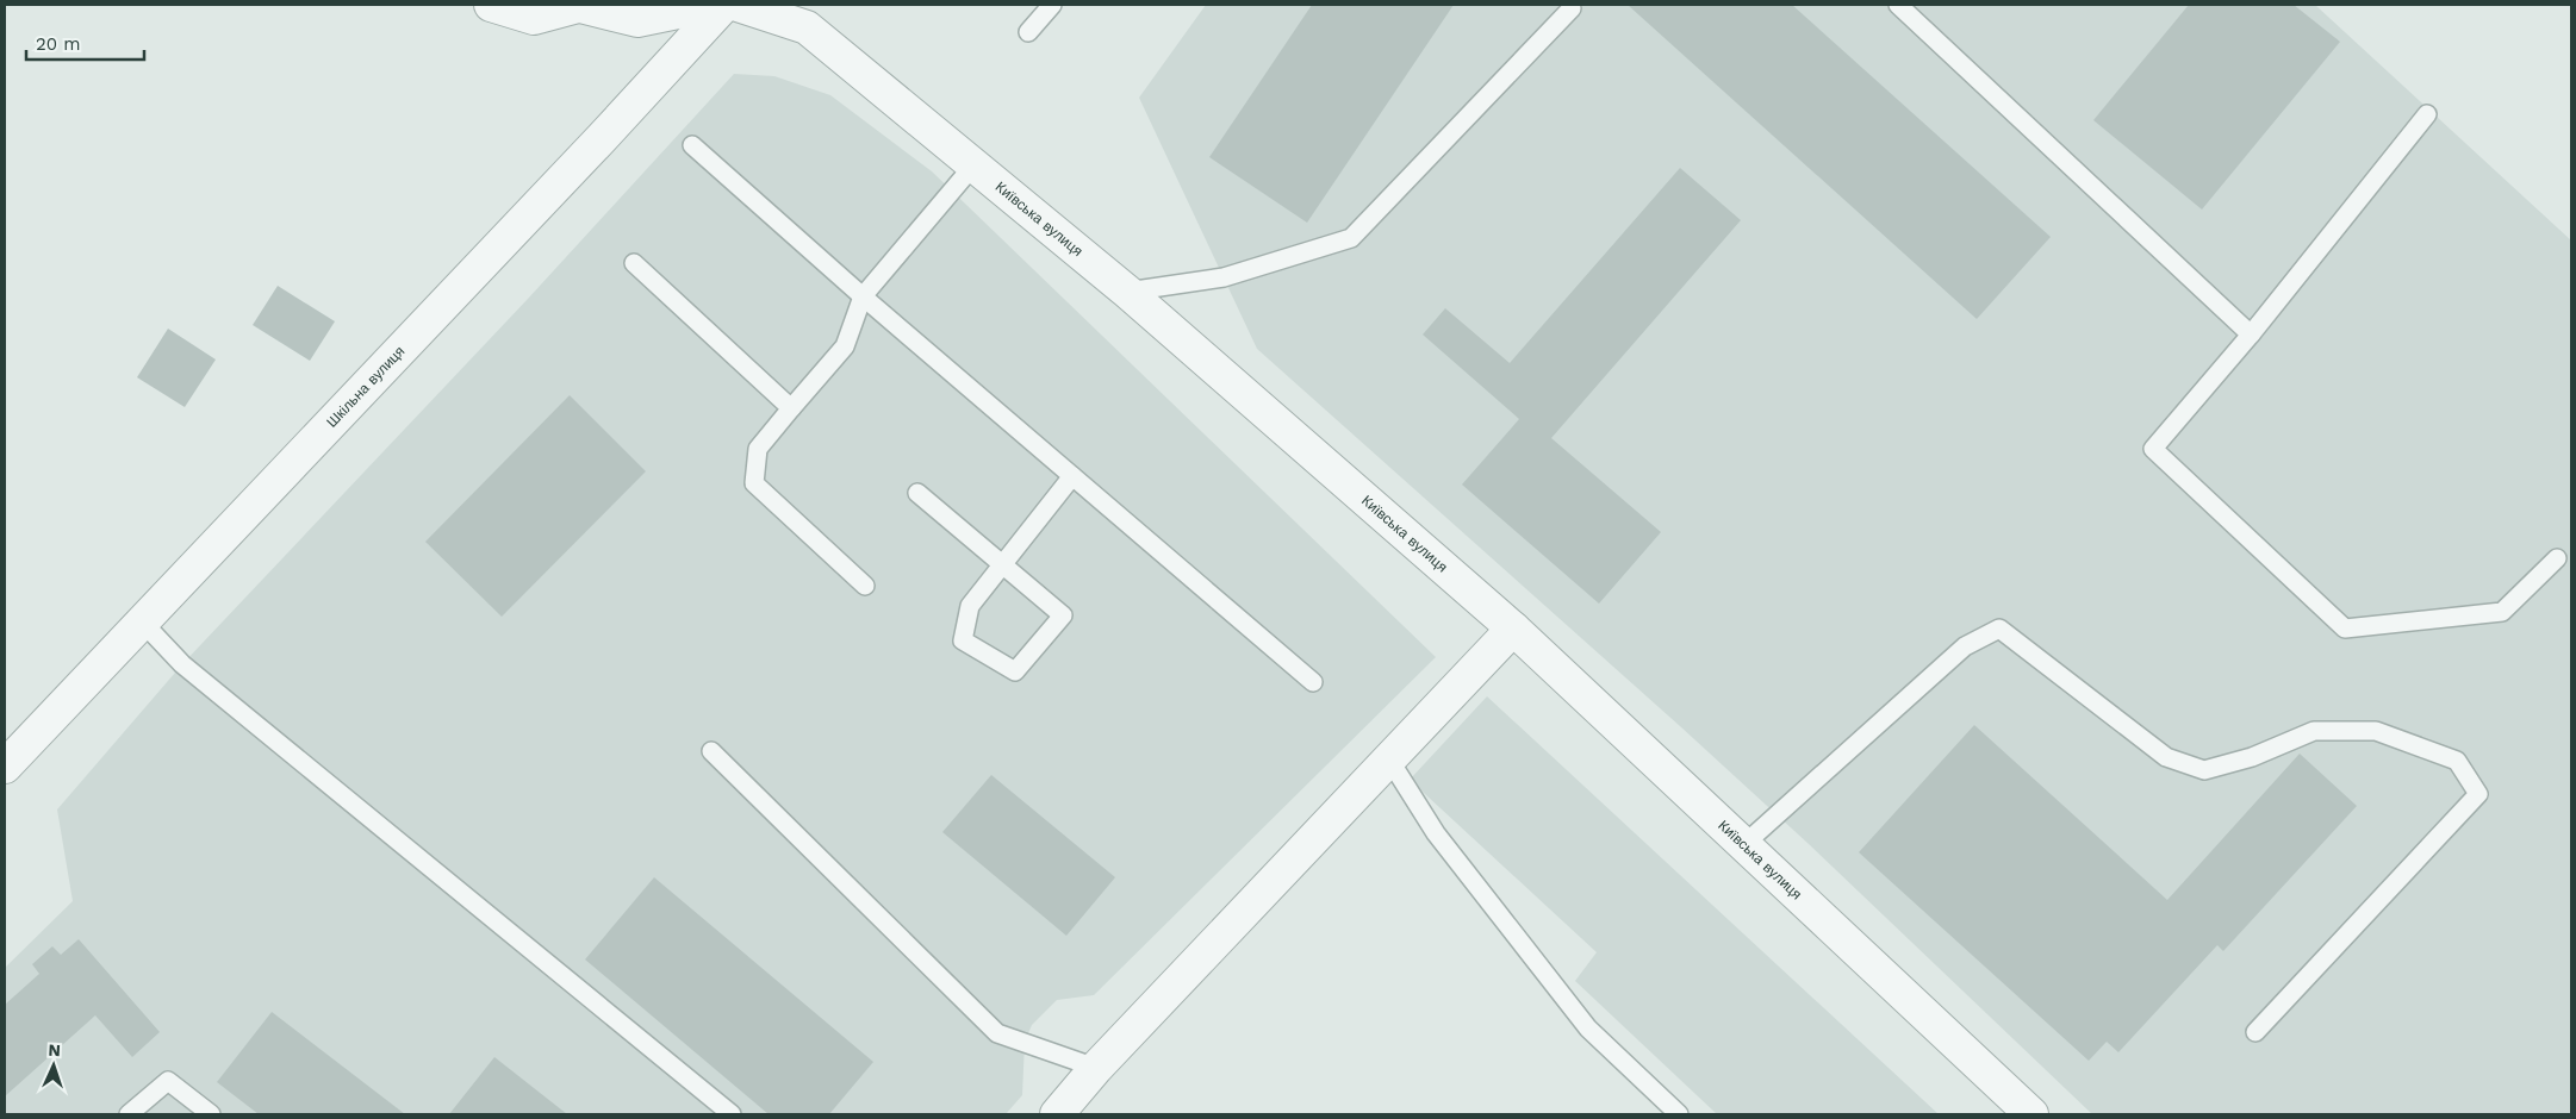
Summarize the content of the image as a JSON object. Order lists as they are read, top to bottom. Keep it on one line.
{"streets":{"street":["Київська вулиця","Шкільна вулиця"]},"scale_bar":"20 m","north":"top"}
